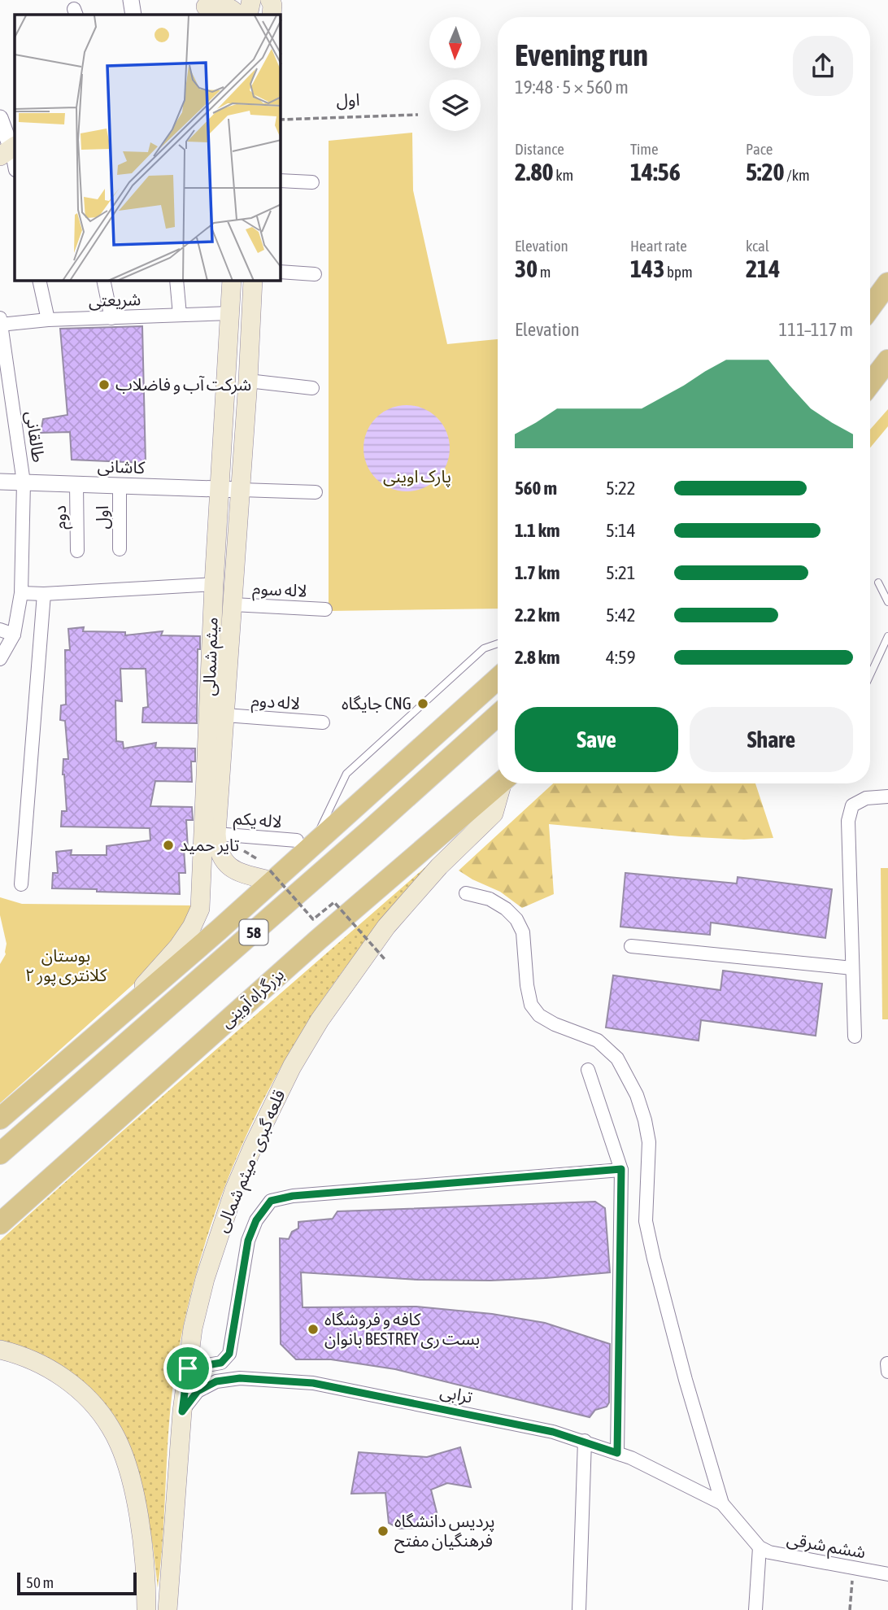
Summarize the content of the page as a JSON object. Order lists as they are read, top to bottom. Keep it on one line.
{"streets":{"highway":["58","بزرگراه آوینی"],"main road":["میثم شمالی","قلعه گبری - میثم شمالی"],"street":["اول","شریعتی","طالقانی","کاشانی","دوم","لاله سوم","لاله دوم","لاله یکم","ترابی","ششم شرقی"]},"crossings":[["اول","کاشانی"],["شریعتی","طالقانی"],["شریعتی","میثم شمالی"],["طالقانی","کاشانی"],["کاشانی","دوم"],["کاشانی","میثم شمالی"],["لاله سوم","میثم شمالی"],["میثم شمالی","لاله دوم"],["میثم شمالی","لاله یکم"],["قلعه گبری - میثم شمالی","ترابی"]],"parks":["پارک اوینی","بوستان کلانتری پور ۲"],"places":["شرکت آب و فاضلاب","جایگاه CNG","تایر حمید","کافه و فروشگاه بانوان BESTREY بست ری","پردیس دانشگاه فرهنگیان مفتح"],"scale_bar":"50 m","north":"bottom","page":{"heading":["Evening run","19:48 · 5 × 560 m"],"stats":[["Distance","2.80 km"],["Time","14:56"],["Pace","5:20 /km"],["Elevation","30 m"],["Heart rate","143 bpm"],["kcal","214"]],"chart":["Elevation","111–117 m"],"list":[{"name":"560 m","note":"5:22"},{"name":"1.1 km","note":"5:14"},{"name":"1.7 km","note":"5:21"},{"name":"2.2 km","note":"5:42"},{"name":"2.8 km","note":"4:59"}],"buttons":["Save","Share"],"scale":"50 m"}}
